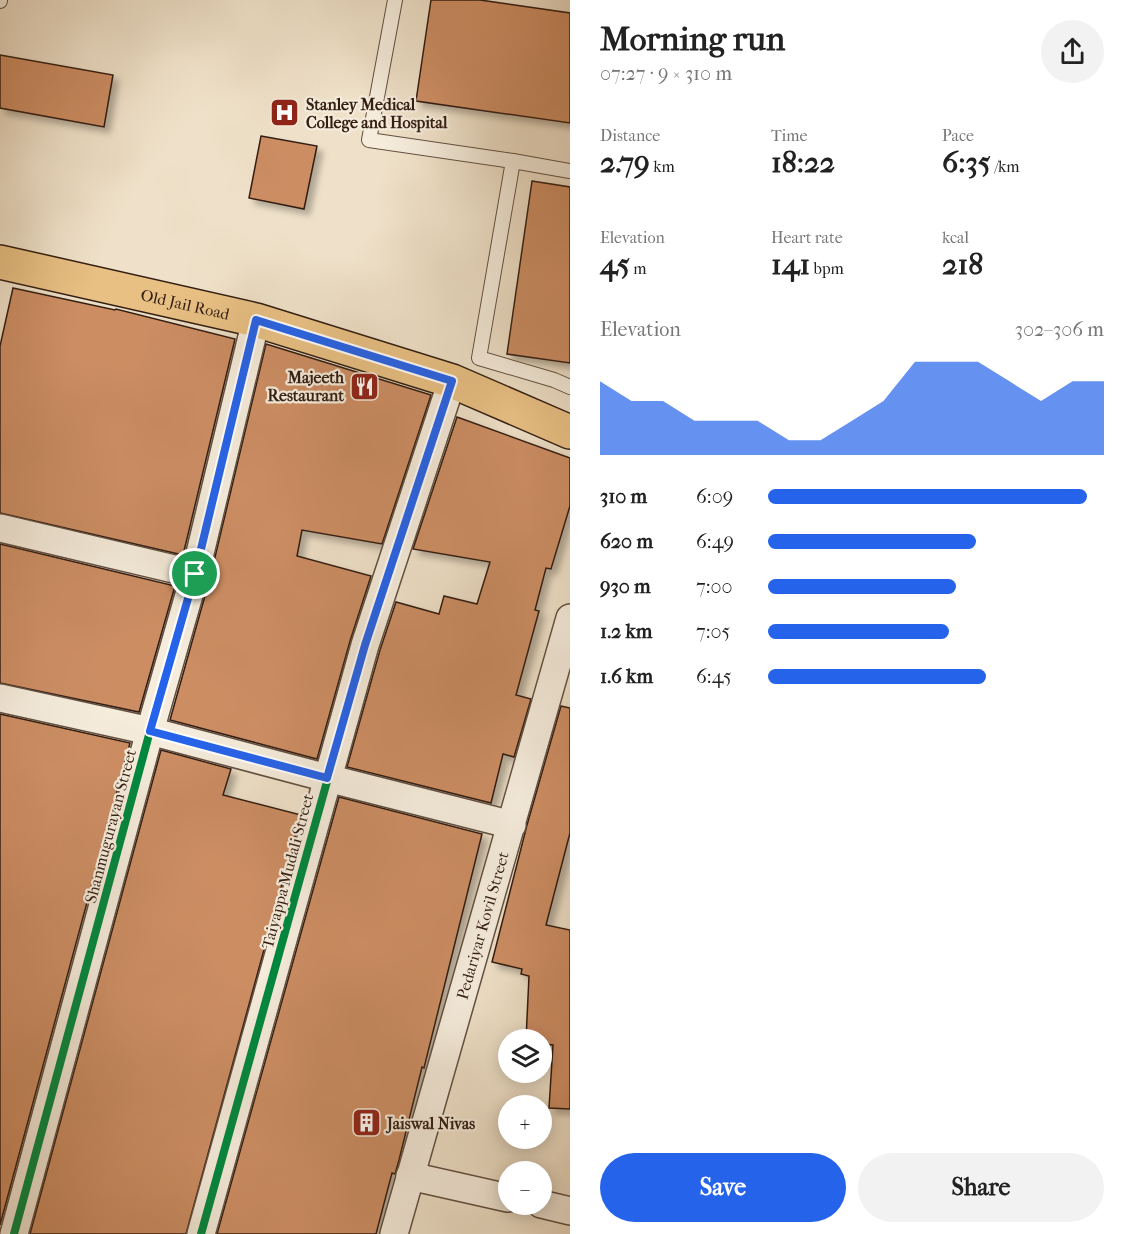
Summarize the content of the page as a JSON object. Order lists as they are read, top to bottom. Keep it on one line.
{"streets":{"main road":["Old Jail Road"],"street":["Shanmugurayan Street","Taiyappa Mudali Street","Pedariyar Kovil Street"]},"crossings":[["Old Jail Road","Shanmugurayan Street"],["Old Jail Road","Taiyappa Mudali Street"]],"places":{"hospital":["Stanley Medical College and Hospital"],"restaurant":["Majeeth Restaurant"],"building":["Jaiswal Nivas"]},"page":{"heading":["Morning run","07:27 · 9 × 310 m"],"stats":[["Distance","2.79 km"],["Time","18:22"],["Pace","6:35 /km"],["Elevation","45 m"],["Heart rate","141 bpm"],["kcal","218"]],"chart":["Elevation","302–306 m"],"list":[{"name":"310 m","note":"6:09"},{"name":"620 m","note":"6:49"},{"name":"930 m","note":"7:00"},{"name":"1.2 km","note":"7:05"},{"name":"1.6 km","note":"6:45"}],"map_buttons":["+","−"],"buttons":["Save","Share"]}}
